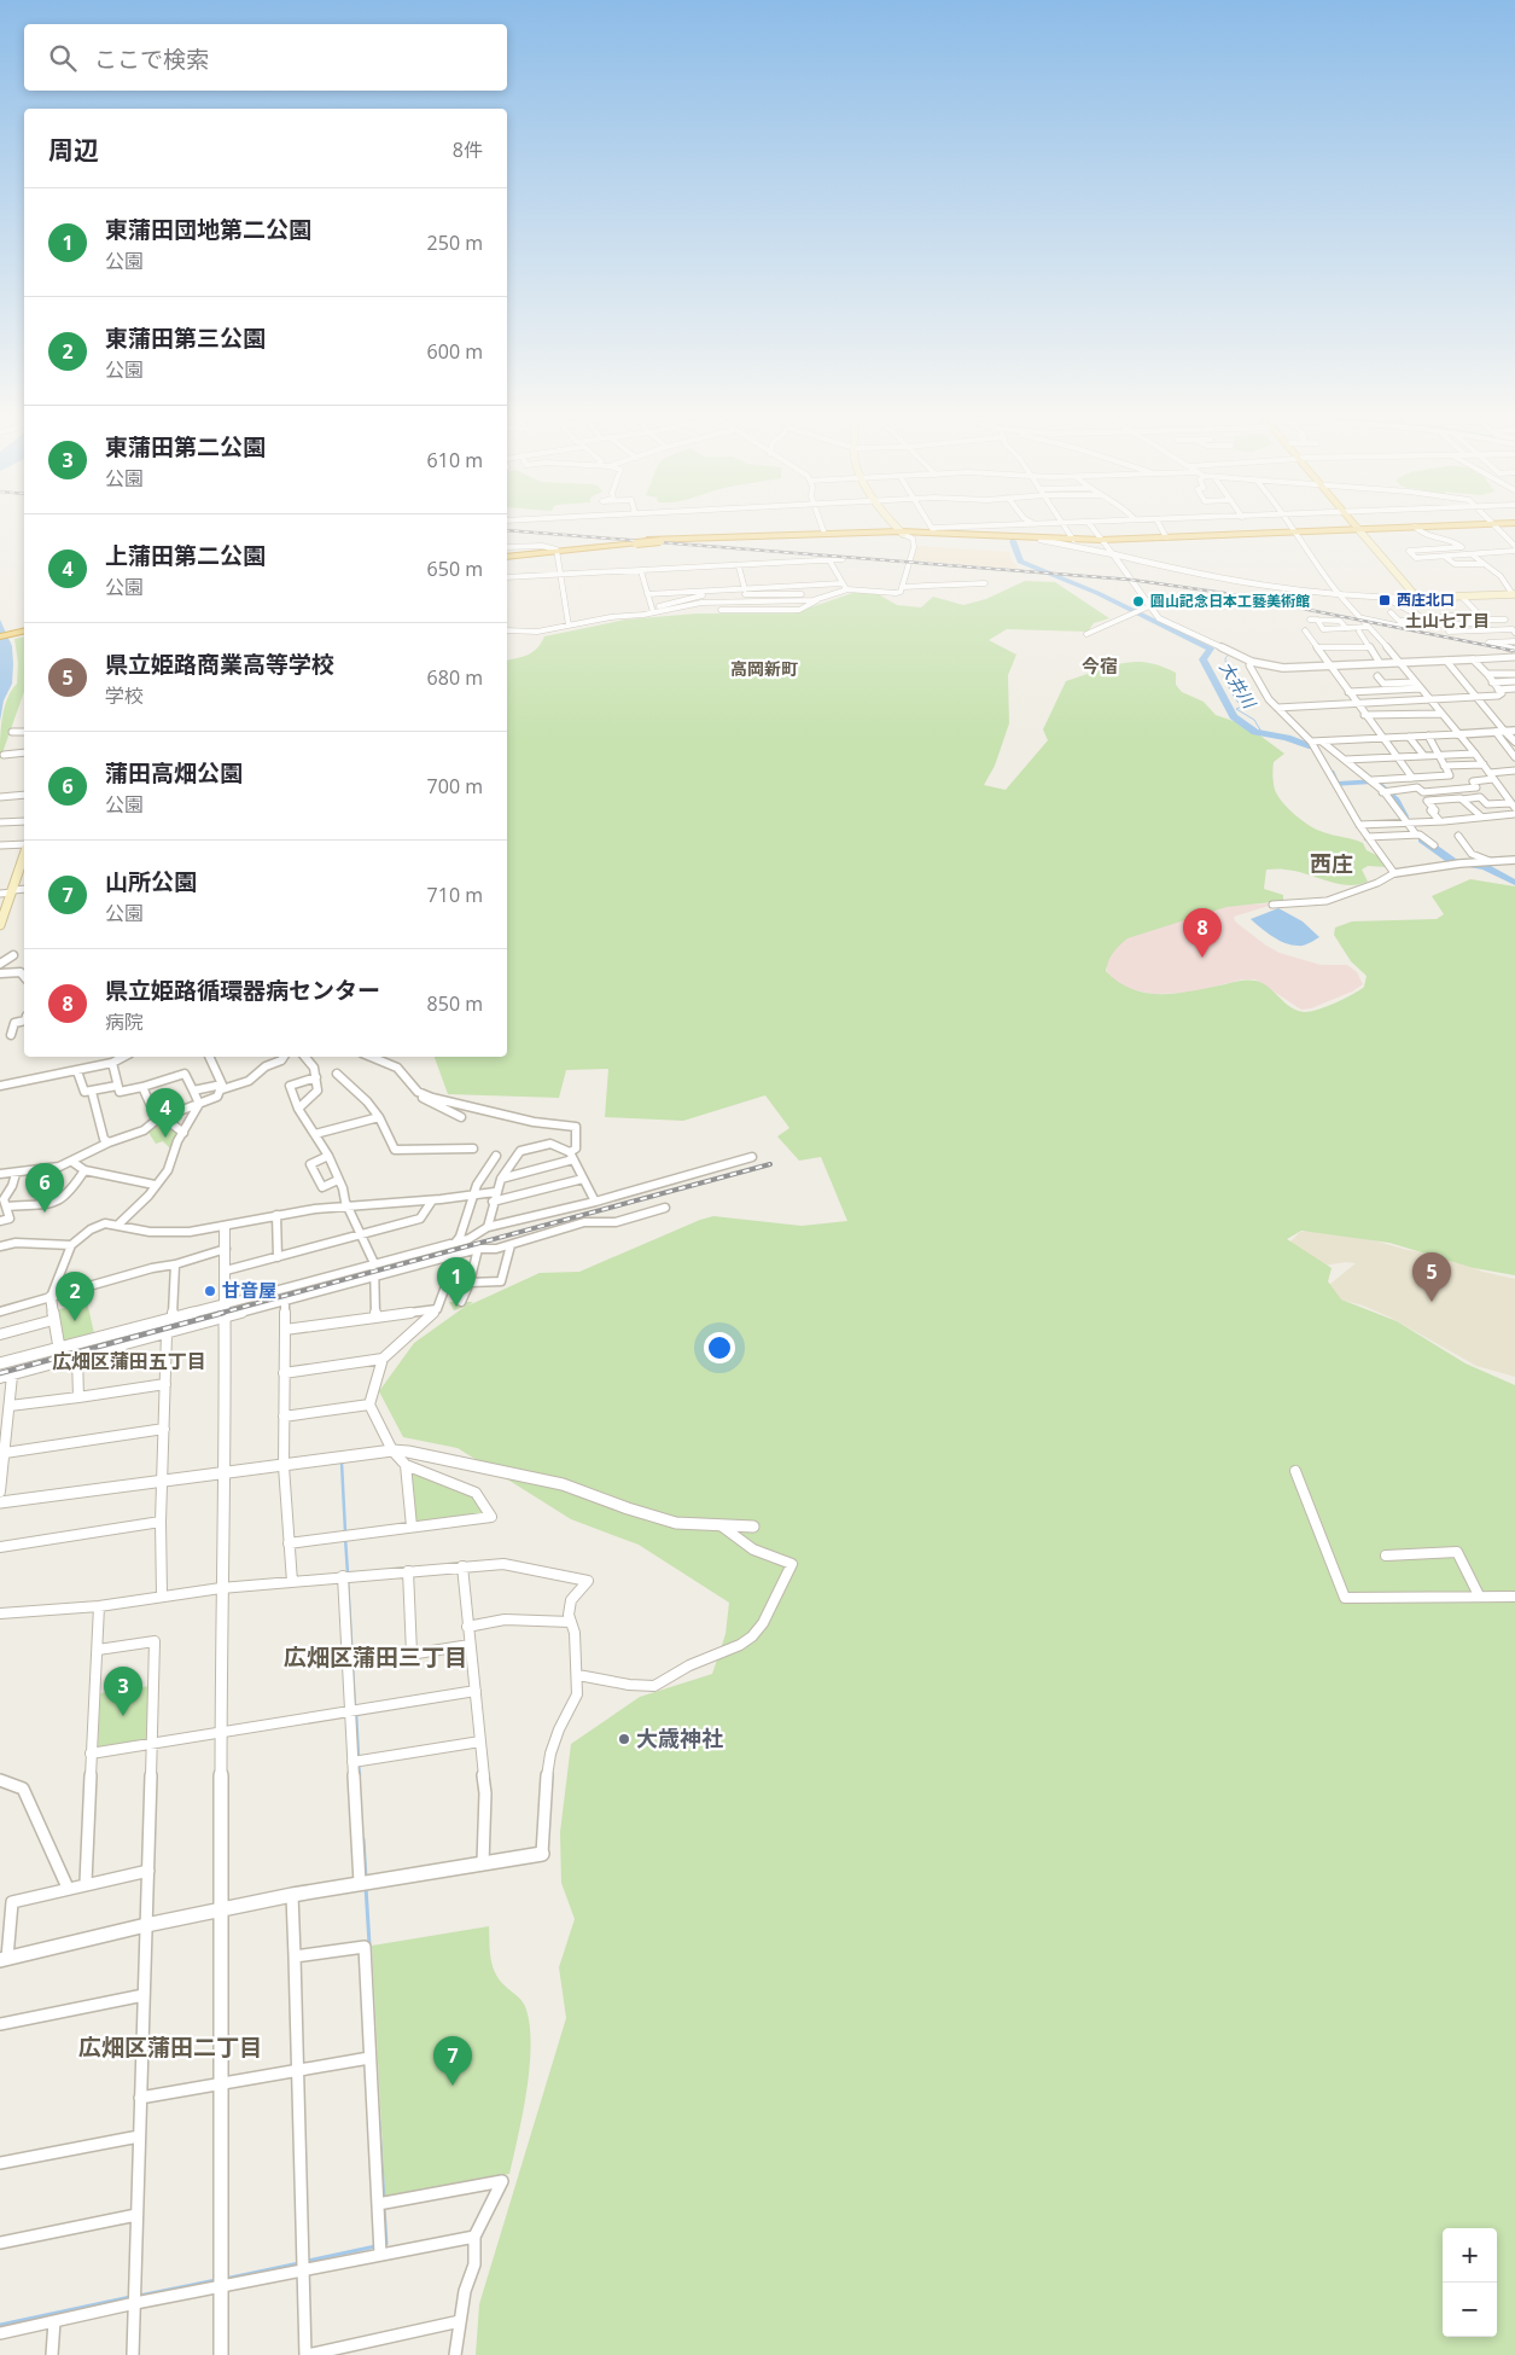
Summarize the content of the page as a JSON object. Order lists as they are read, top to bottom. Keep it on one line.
{"districts":["土山七丁目","今宿","高岡新町","西庄","広畑区蒲田五丁目","広畑区蒲田三丁目","広畑区蒲田二丁目"],"water":["大井川"],"places":{"transit":["西庄北口"],"other":["圓山記念日本工藝美術館","甘音屋","大歳神社"]},"page":{"search":"ここで検索","heading":["周辺","8件"],"list":[{"mark":"1","name":"東蒲田団地第二公園","note":"公園","value":"250 m"},{"mark":"2","name":"東蒲田第三公園","note":"公園","value":"600 m"},{"mark":"3","name":"東蒲田第二公園","note":"公園","value":"610 m"},{"mark":"4","name":"上蒲田第二公園","note":"公園","value":"650 m"},{"mark":"5","name":"県立姫路商業高等学校","note":"学校","value":"680 m"},{"mark":"6","name":"蒲田高畑公園","note":"公園","value":"700 m"},{"mark":"7","name":"山所公園","note":"公園","value":"710 m"},{"mark":"8","name":"県立姫路循環器病センター","note":"病院","value":"850 m"}],"pins":["8","4","6","5","1","2","3","7"],"map_buttons":["+","−"]}}
